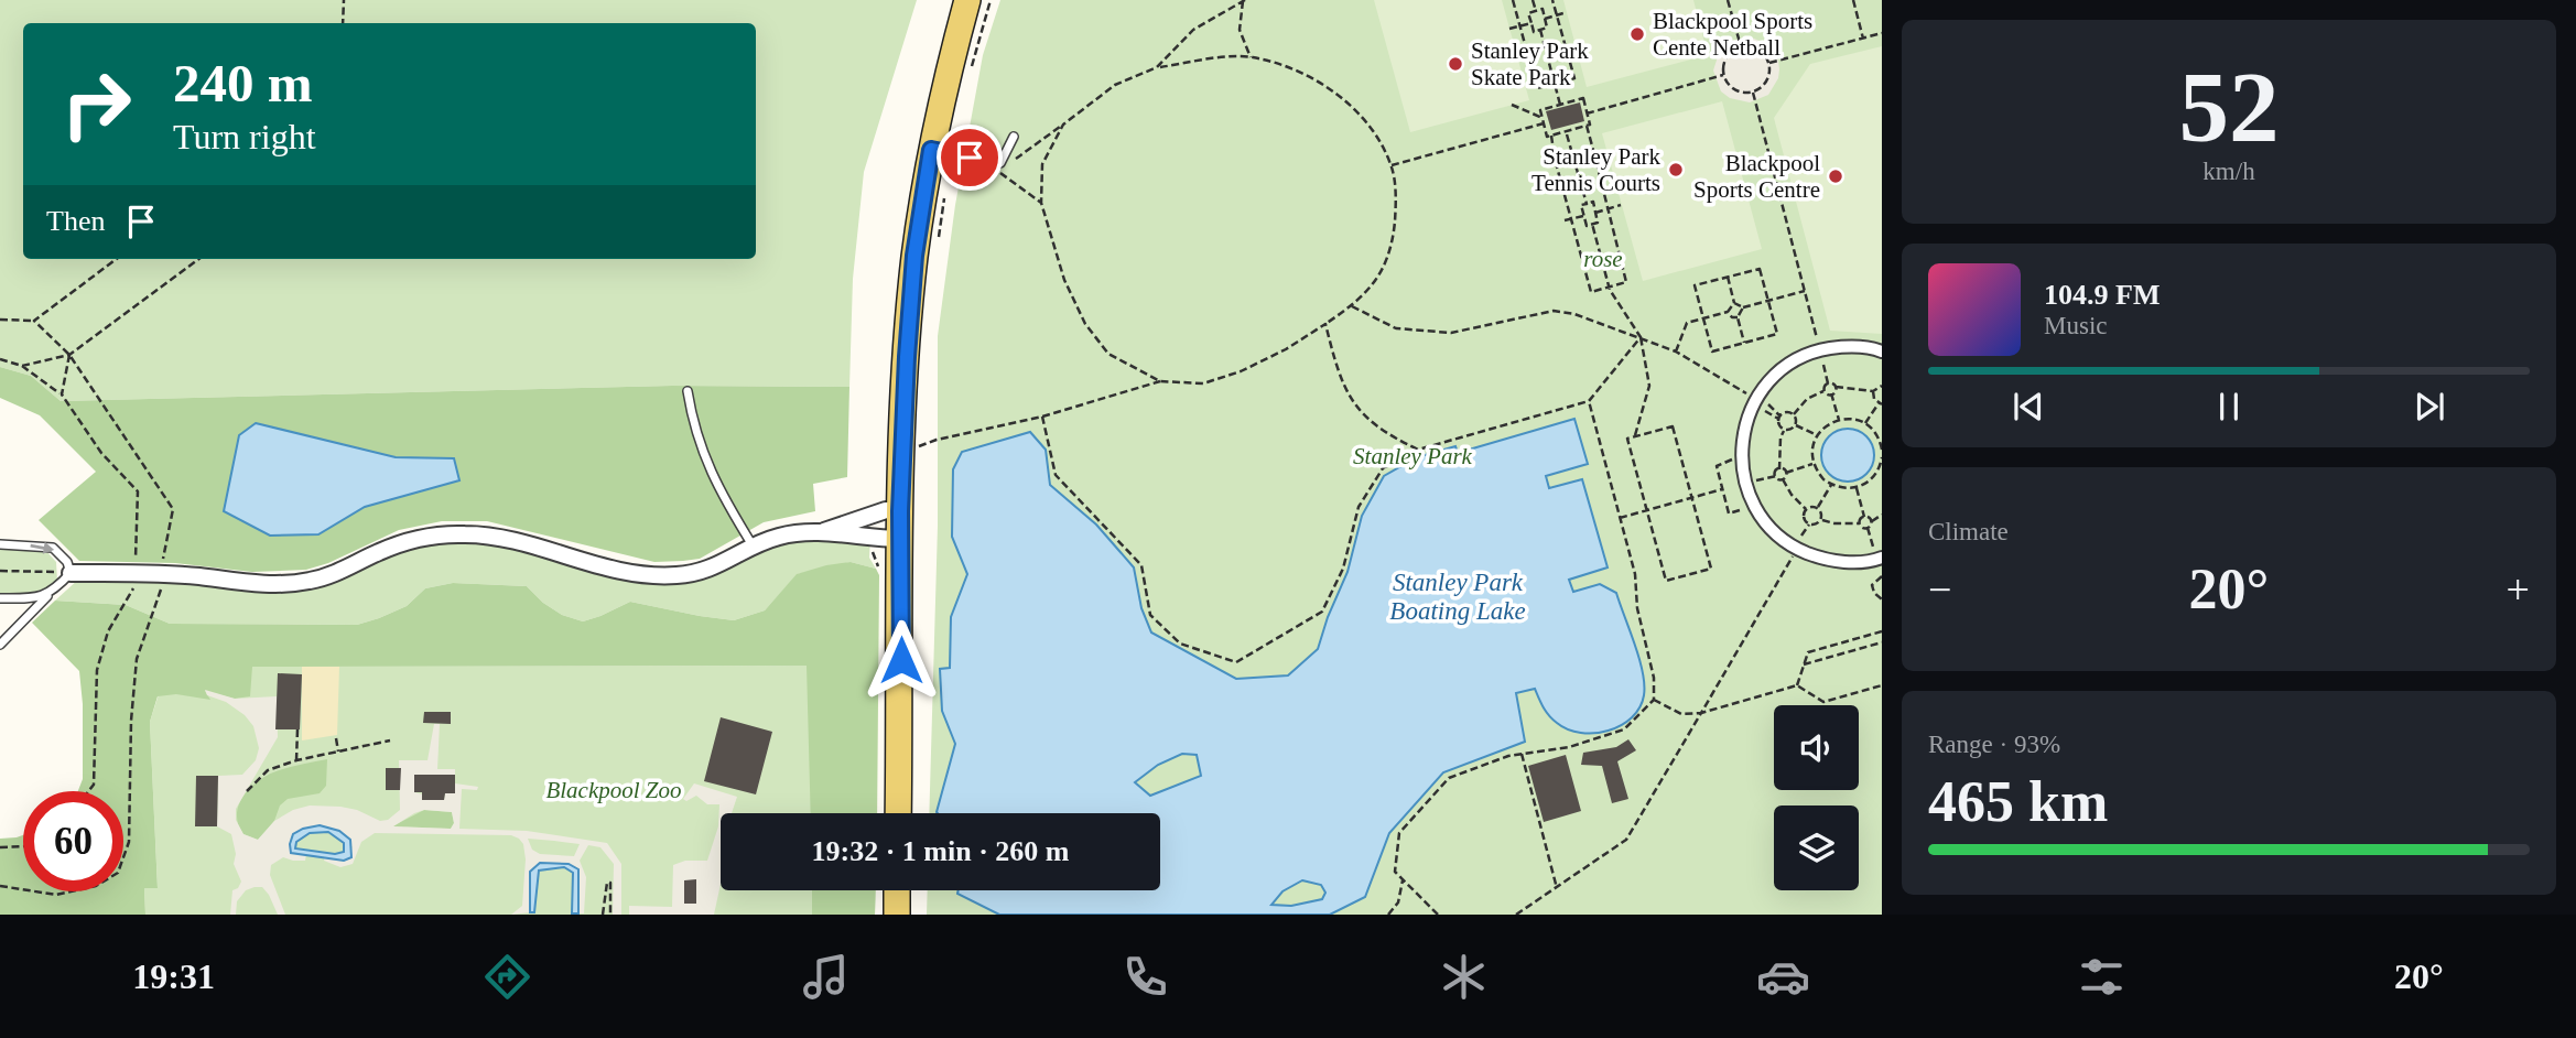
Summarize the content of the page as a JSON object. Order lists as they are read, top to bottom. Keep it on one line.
{"water":["Stanley Park Boating Lake"],"parks":["rose","Stanley Park","Blackpool Zoo"],"places":["Blackpool Sports Cente Netball","Stanley Park Skate Park","Stanley Park Tennis Courts","Blackpool Sports Centre"],"page":{"tile":[["52","km/h"],"Climate",["Range · 93%","465 km"]],"turn":["240 m","Turn right"],"then":"Then","song":["104.9 FM","Music"],"heat":["−","20°","+"],"limit":"60","trip":"19:32 · 1 min · 260 m","tabs":["19:31","20°"]}}
